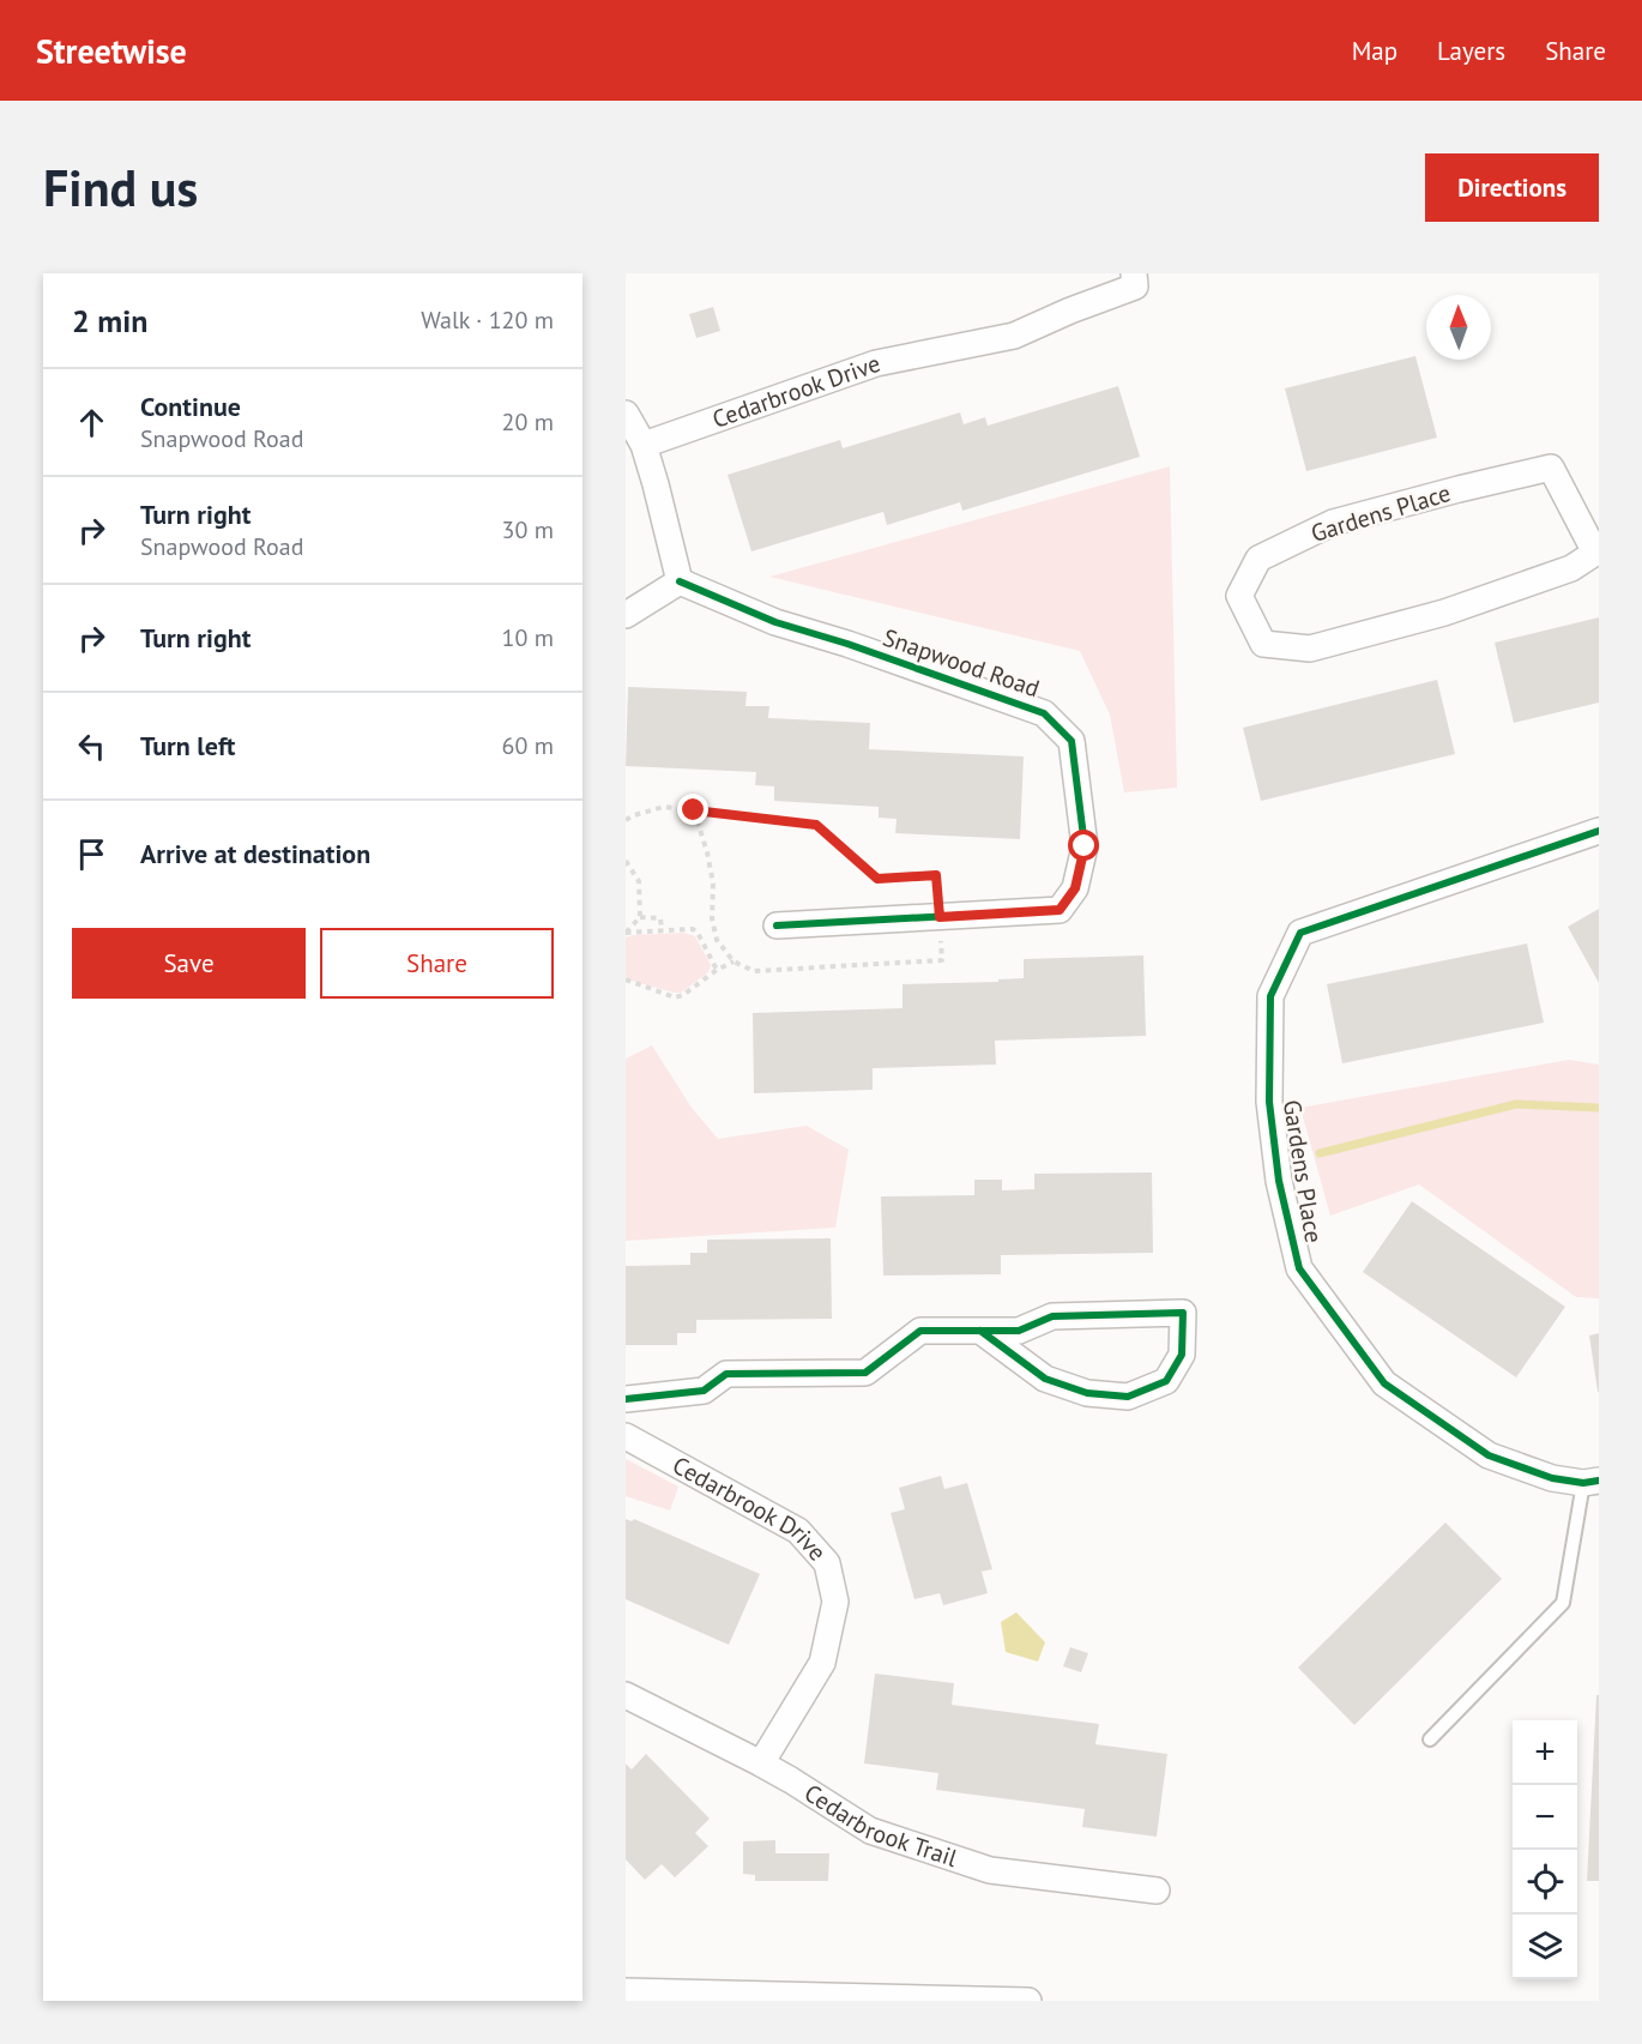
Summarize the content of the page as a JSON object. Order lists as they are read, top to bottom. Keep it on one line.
{"streets":{"street":["Cedarbrook Drive","Gardens Place","Snapwood Road","Cedarbrook Trail"]},"crossings":[["Cedarbrook Drive","Cedarbrook Trail"]],"north":"top","page":{"header":"Streetwise","nav":["Map","Layers","Share"],"buttons":["Directions",["Save","Share"]],"title":"Find us","heading":["2 min","Walk · 120 m"],"list":[["Continue","Snapwood Road","20 m"],["Turn right","Snapwood Road","30 m"],["Turn right","10 m"],["Turn left","60 m"],"Arrive at destination"],"map_buttons":["+","−"]}}
